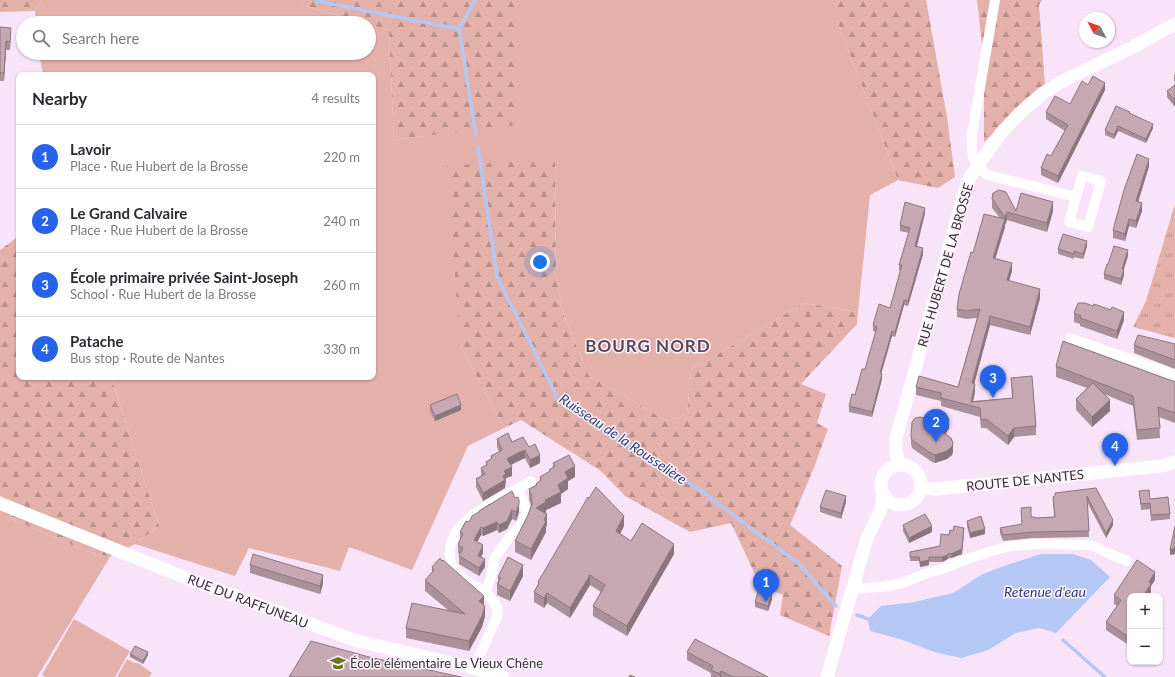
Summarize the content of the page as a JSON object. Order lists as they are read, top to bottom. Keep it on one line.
{"streets":{"street":["RUE HUBERT DE LA BROSSE","ROUTE DE NANTES","RUE DU RAFFUNEAU"]},"crossings":[["RUE HUBERT DE LA BROSSE","ROUTE DE NANTES"]],"districts":["BOURG NORD"],"water":["Ruisseau de la Rousselière","Retenue d'eau"],"places":{"school or university":["École élémentaire Le Vieux Chêne"]},"north":"top left","page":{"search":"Search here","heading":["Nearby","4 results"],"list":[{"mark":"1","name":"Lavoir","note":"Place · Rue Hubert de la Brosse","value":"220 m"},{"mark":"2","name":"Le Grand Calvaire","note":"Place · Rue Hubert de la Brosse","value":"240 m"},{"mark":"3","name":"École primaire privée Saint-Joseph","note":"School · Rue Hubert de la Brosse","value":"260 m"},{"mark":"4","name":"Patache","note":"Bus stop · Route de Nantes","value":"330 m"}],"pins":["3","2","4","1"],"map_buttons":["+","−"]}}
